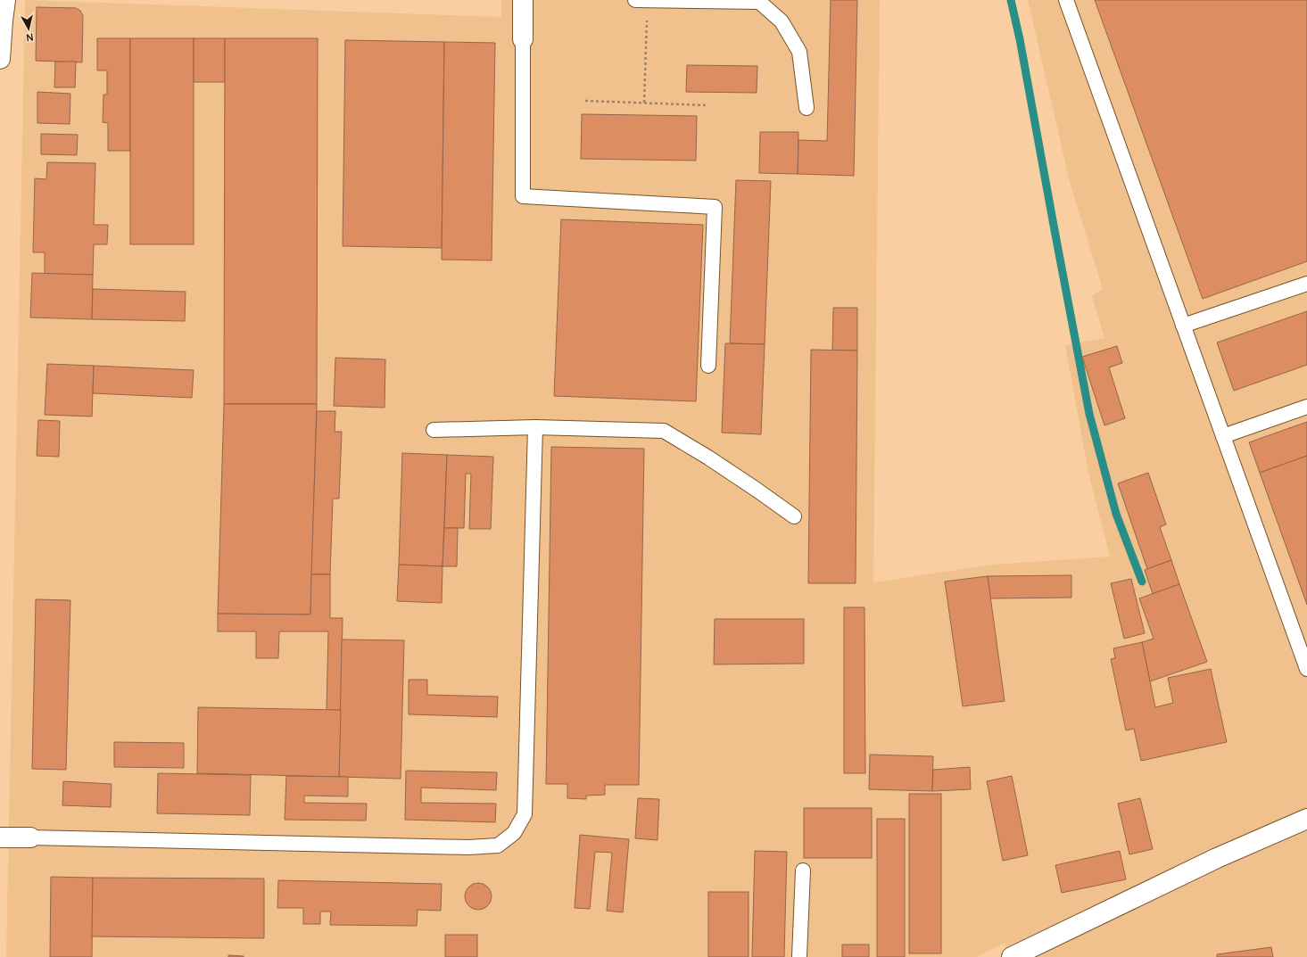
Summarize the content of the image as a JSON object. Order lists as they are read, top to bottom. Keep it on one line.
{"north":"bottom"}
